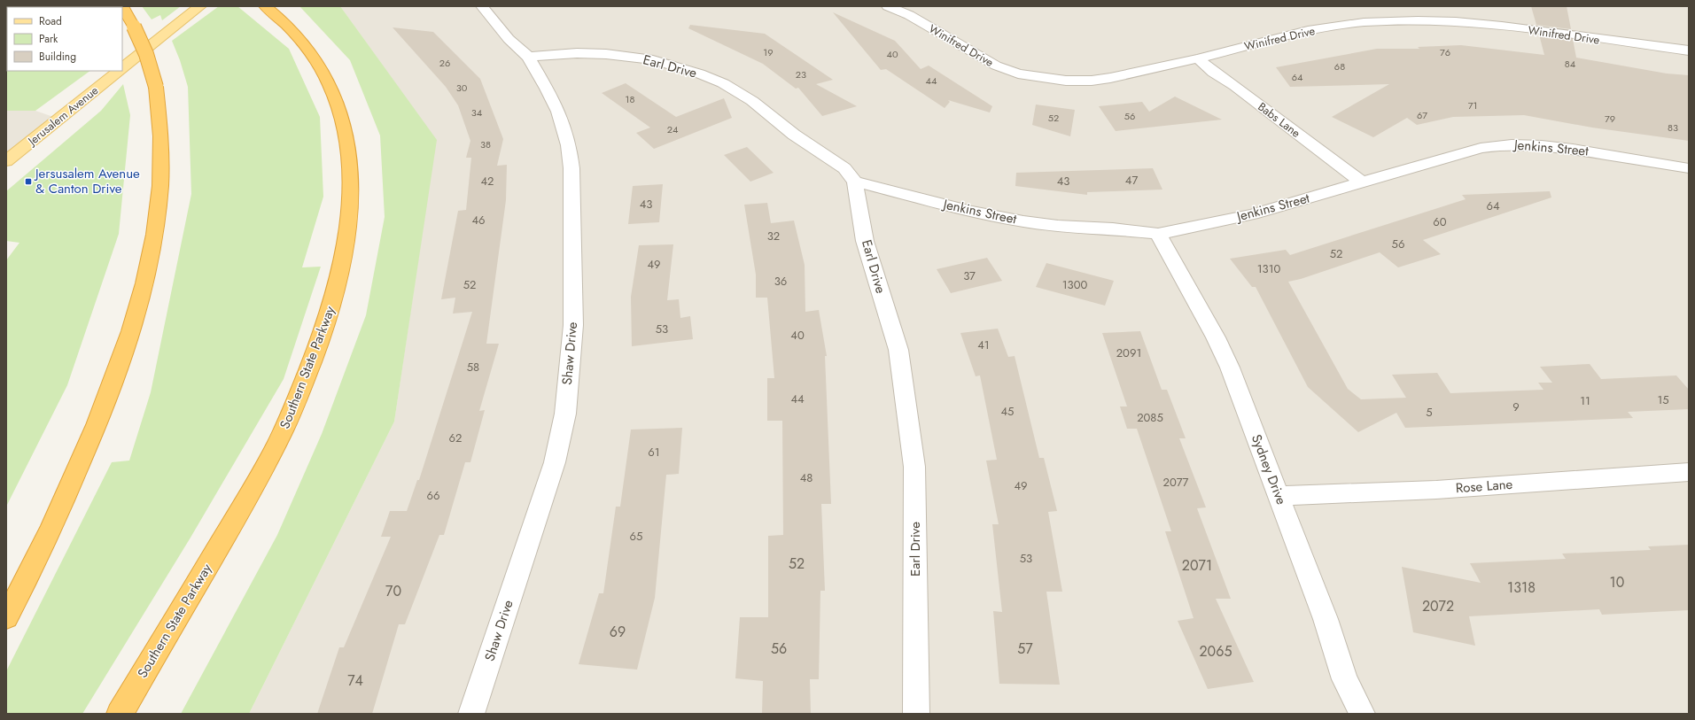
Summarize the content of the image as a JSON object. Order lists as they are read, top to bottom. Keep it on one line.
{"streets":{"highway":["Southern State Parkway"],"main road":["Jerusalem Avenue"],"street":["Winifred Drive","Earl Drive","Babs Lane","Jenkins Street","Shaw Drive","Sydney Drive","Rose Lane"]},"crossings":[["Winifred Drive","Babs Lane"],["Earl Drive","Jenkins Street"],["Earl Drive","Shaw Drive"],["Babs Lane","Jenkins Street"],["Jenkins Street","Sydney Drive"],["Sydney Drive","Rose Lane"]],"places":{"transit":["Jersusalem Avenue & Canton Drive"]},"house_numbers":["19","76","40","26","84","68","23","64","44","30","18","71","34","67","56","52","79","83","24","38","47","42","43","43","64","46","60","32","56","52","49","1310","37","36","52","1300","53","40","41","2091","58","44","15","11","9","45","5","2085","62","61","48","2077","49","66","65","53","52","2071","10","1318","70","2072","69","56","57","2065","74"],"legend":["Road","Park","Building"]}
